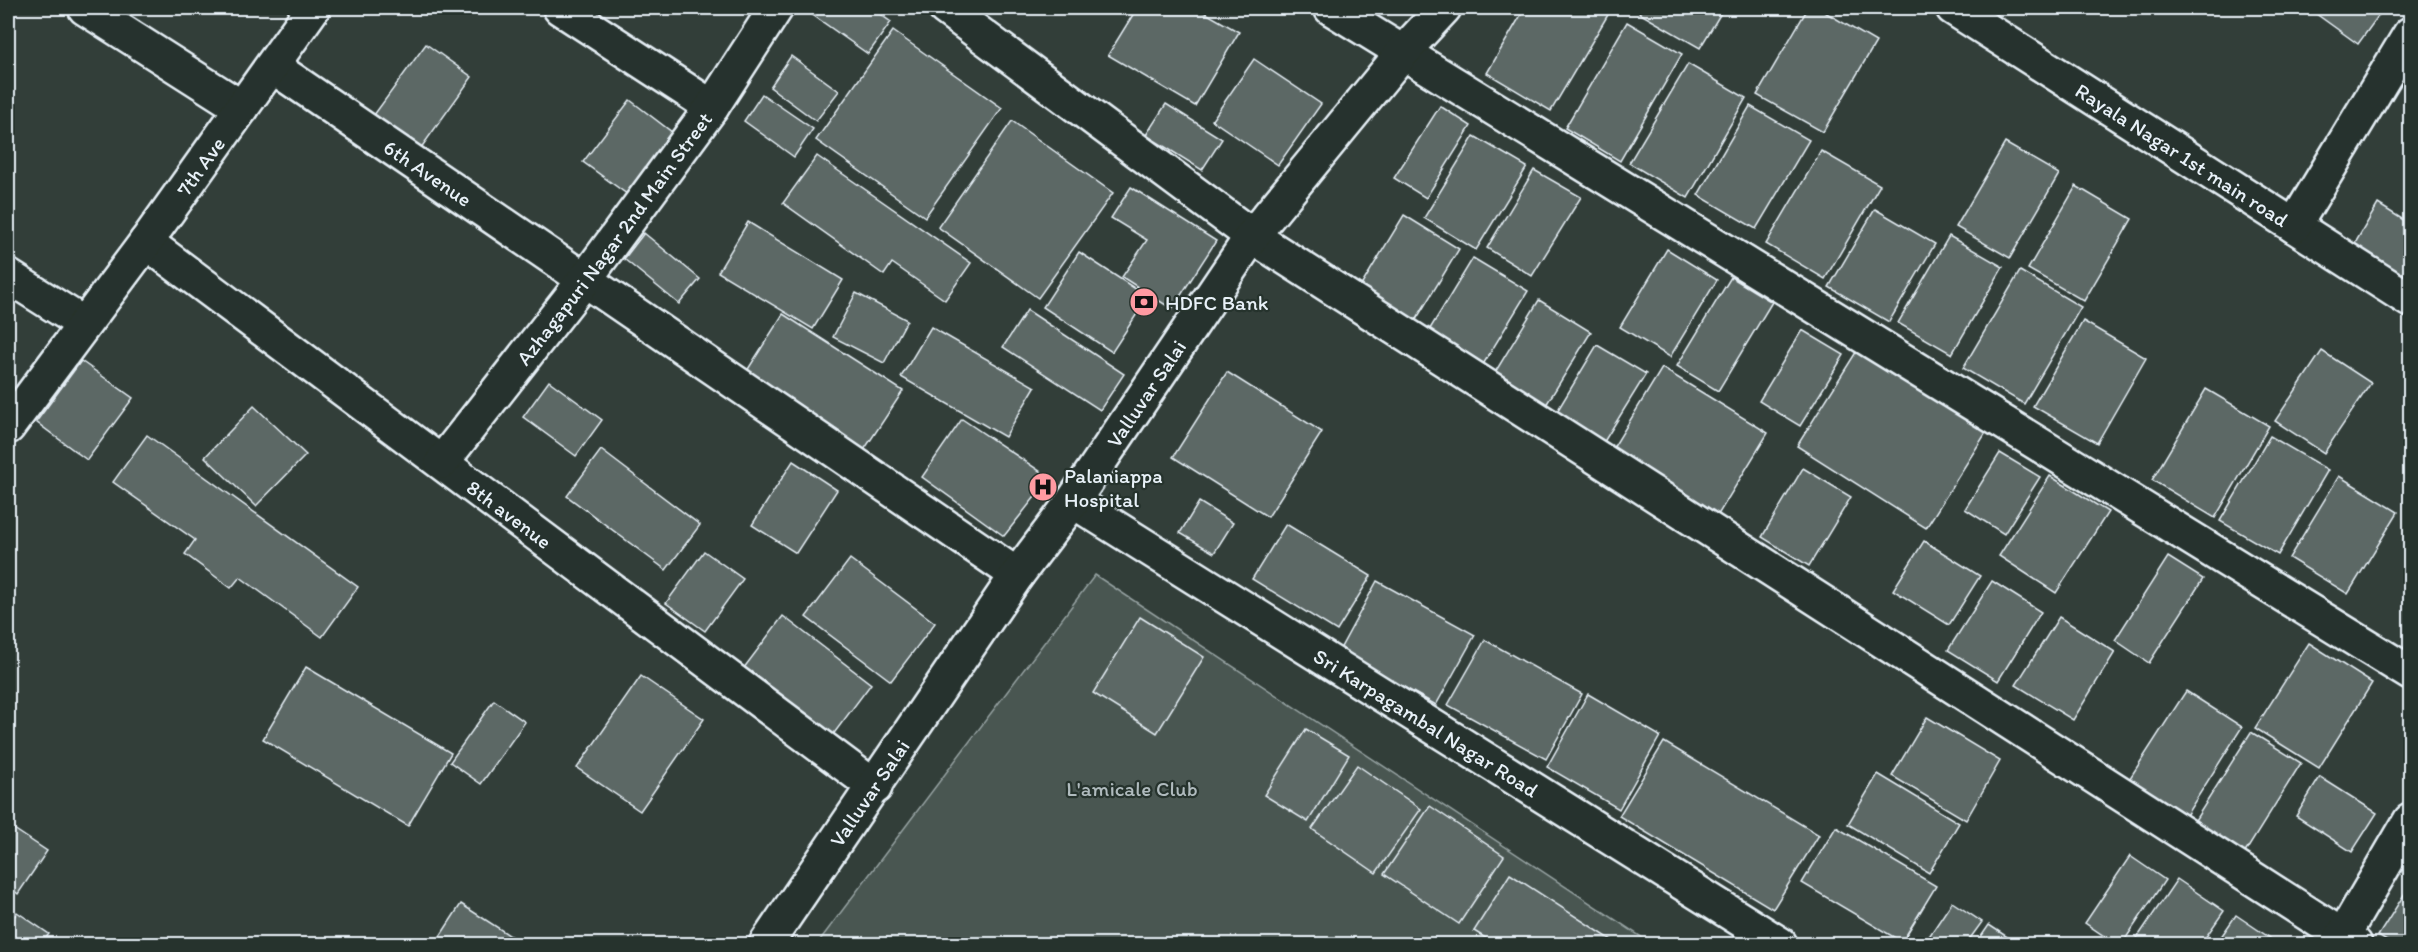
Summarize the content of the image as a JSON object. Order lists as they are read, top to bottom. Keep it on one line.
{"streets":{"street":["Rayala Nagar 1st main road","7th Ave","6th Avenue","Azhagapuri Nagar 2nd Main Street","Valluvar Salai","8th avenue","Sri Karpagambal Nagar Road"]},"crossings":[["7th Ave","6th Avenue"],["7th Ave","8th avenue"],["6th Avenue","Azhagapuri Nagar 2nd Main Street"],["6th Avenue","Valluvar Salai"],["Azhagapuri Nagar 2nd Main Street","8th avenue"],["Valluvar Salai","8th avenue"],["Valluvar Salai","Sri Karpagambal Nagar Road"]],"parks":["L'amicale Club"],"places":{"bank":["HDFC Bank"],"hospital":["Palaniappa Hospital"]}}
